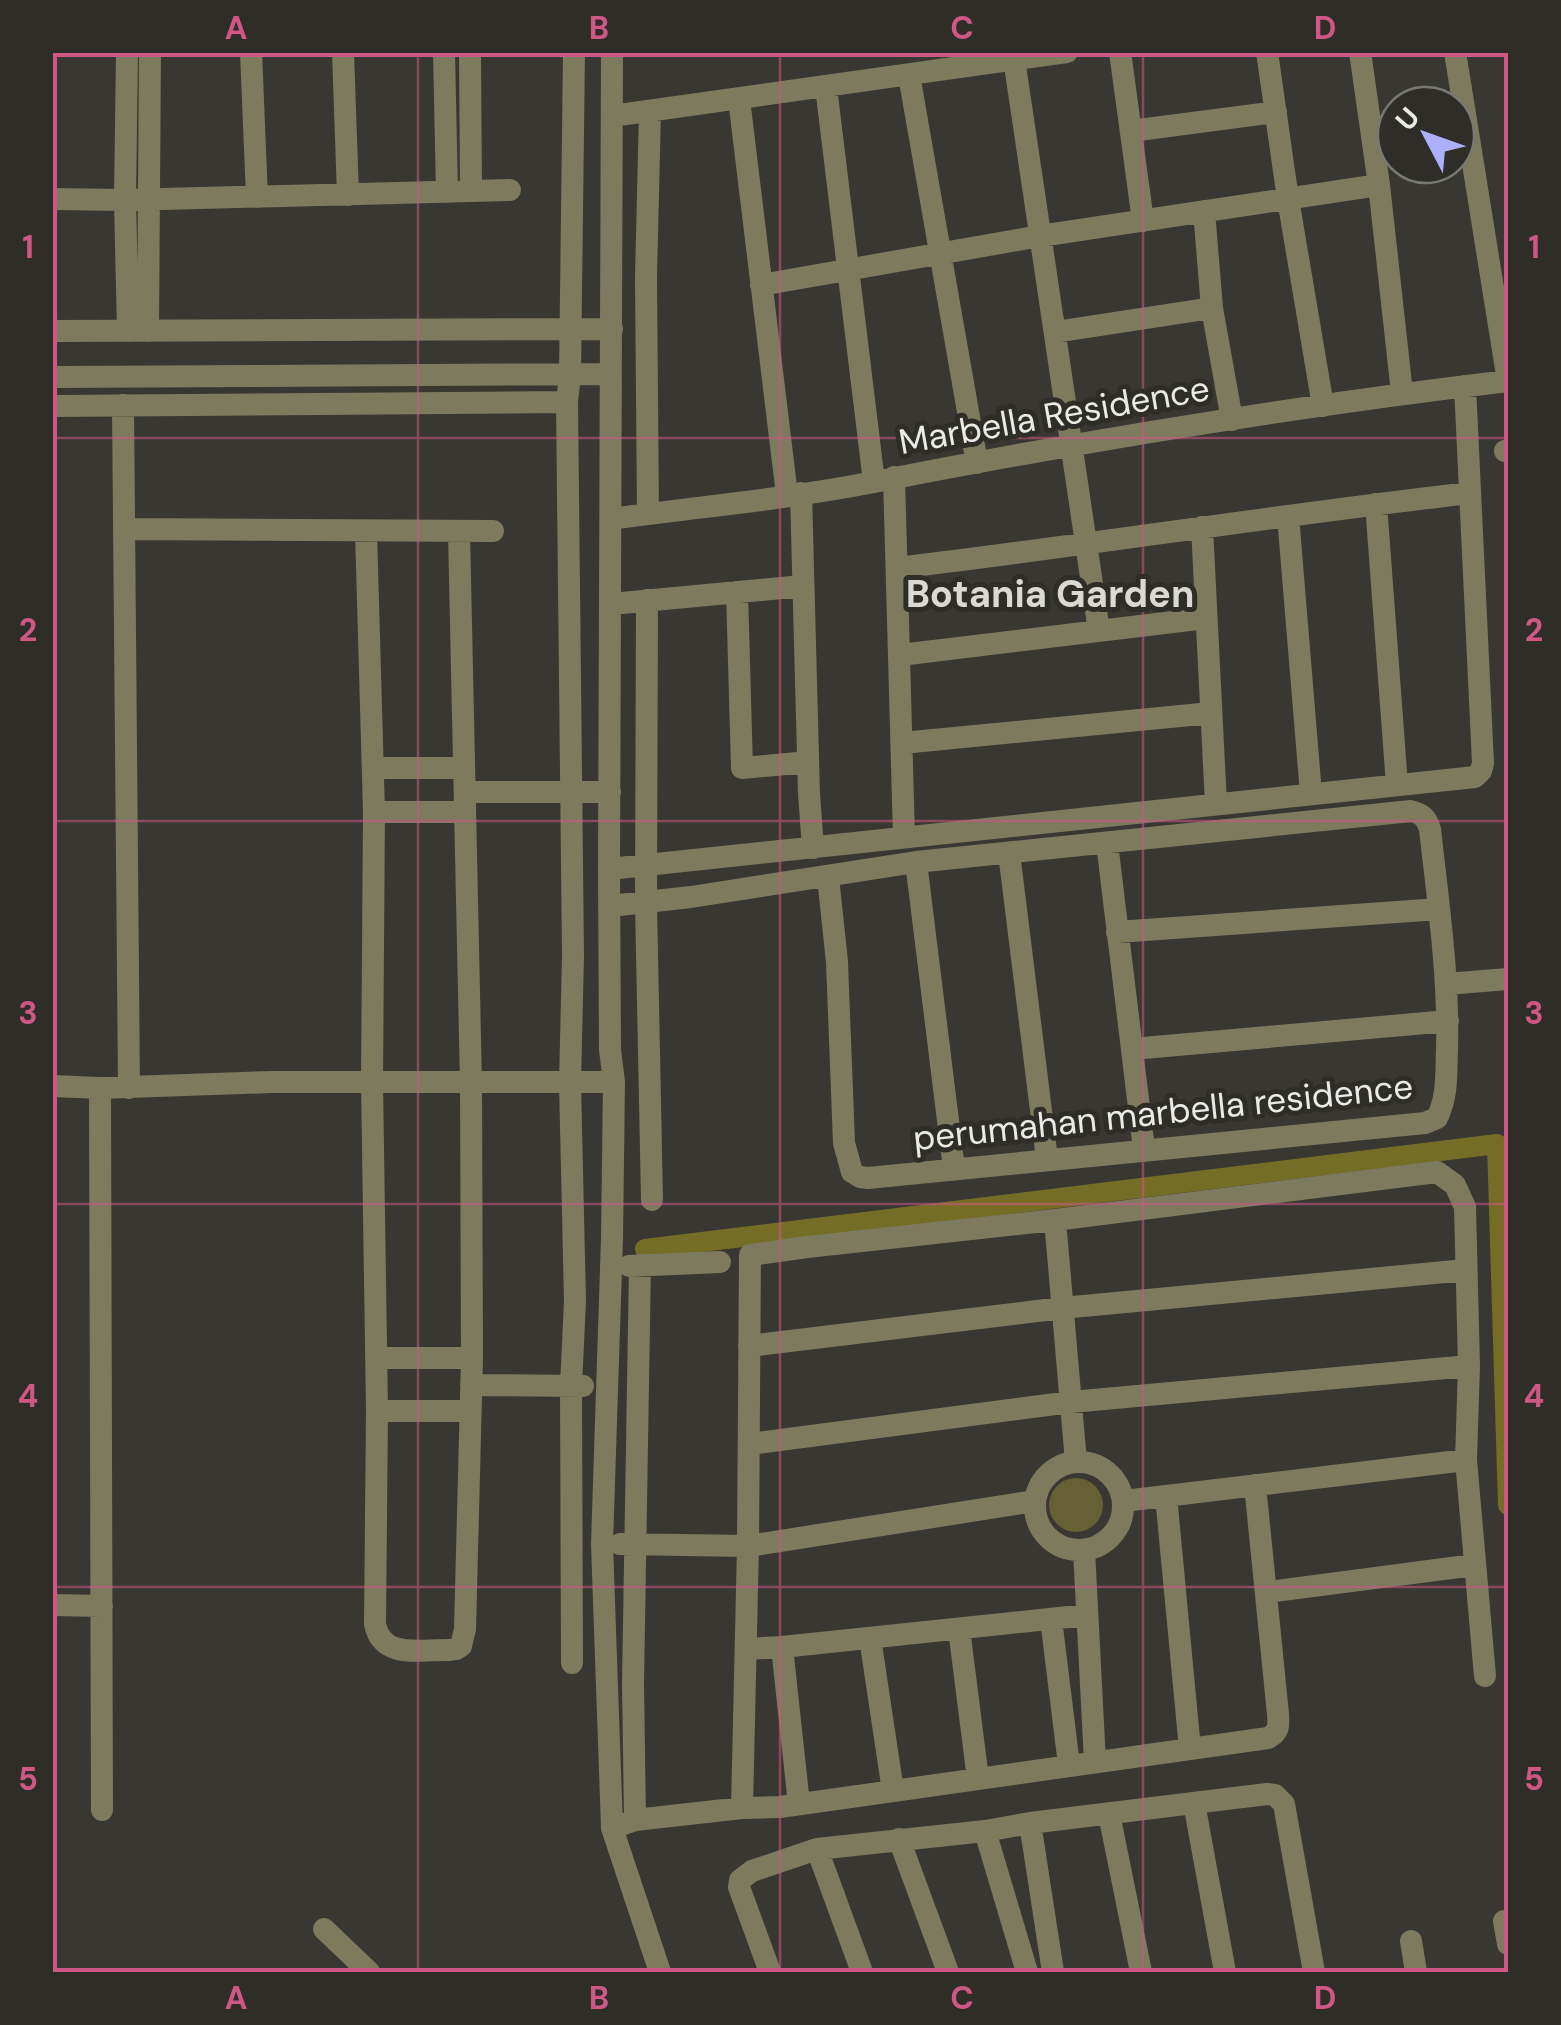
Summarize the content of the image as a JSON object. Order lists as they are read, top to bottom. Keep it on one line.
{"streets":{"street":["Marbella Residence","perumahan marbella residence"]},"districts":["Botania Garden"],"north":"top left","grid":{"columns":["A","B","C","D"],"rows":["1","2","3","4","5"]}}
